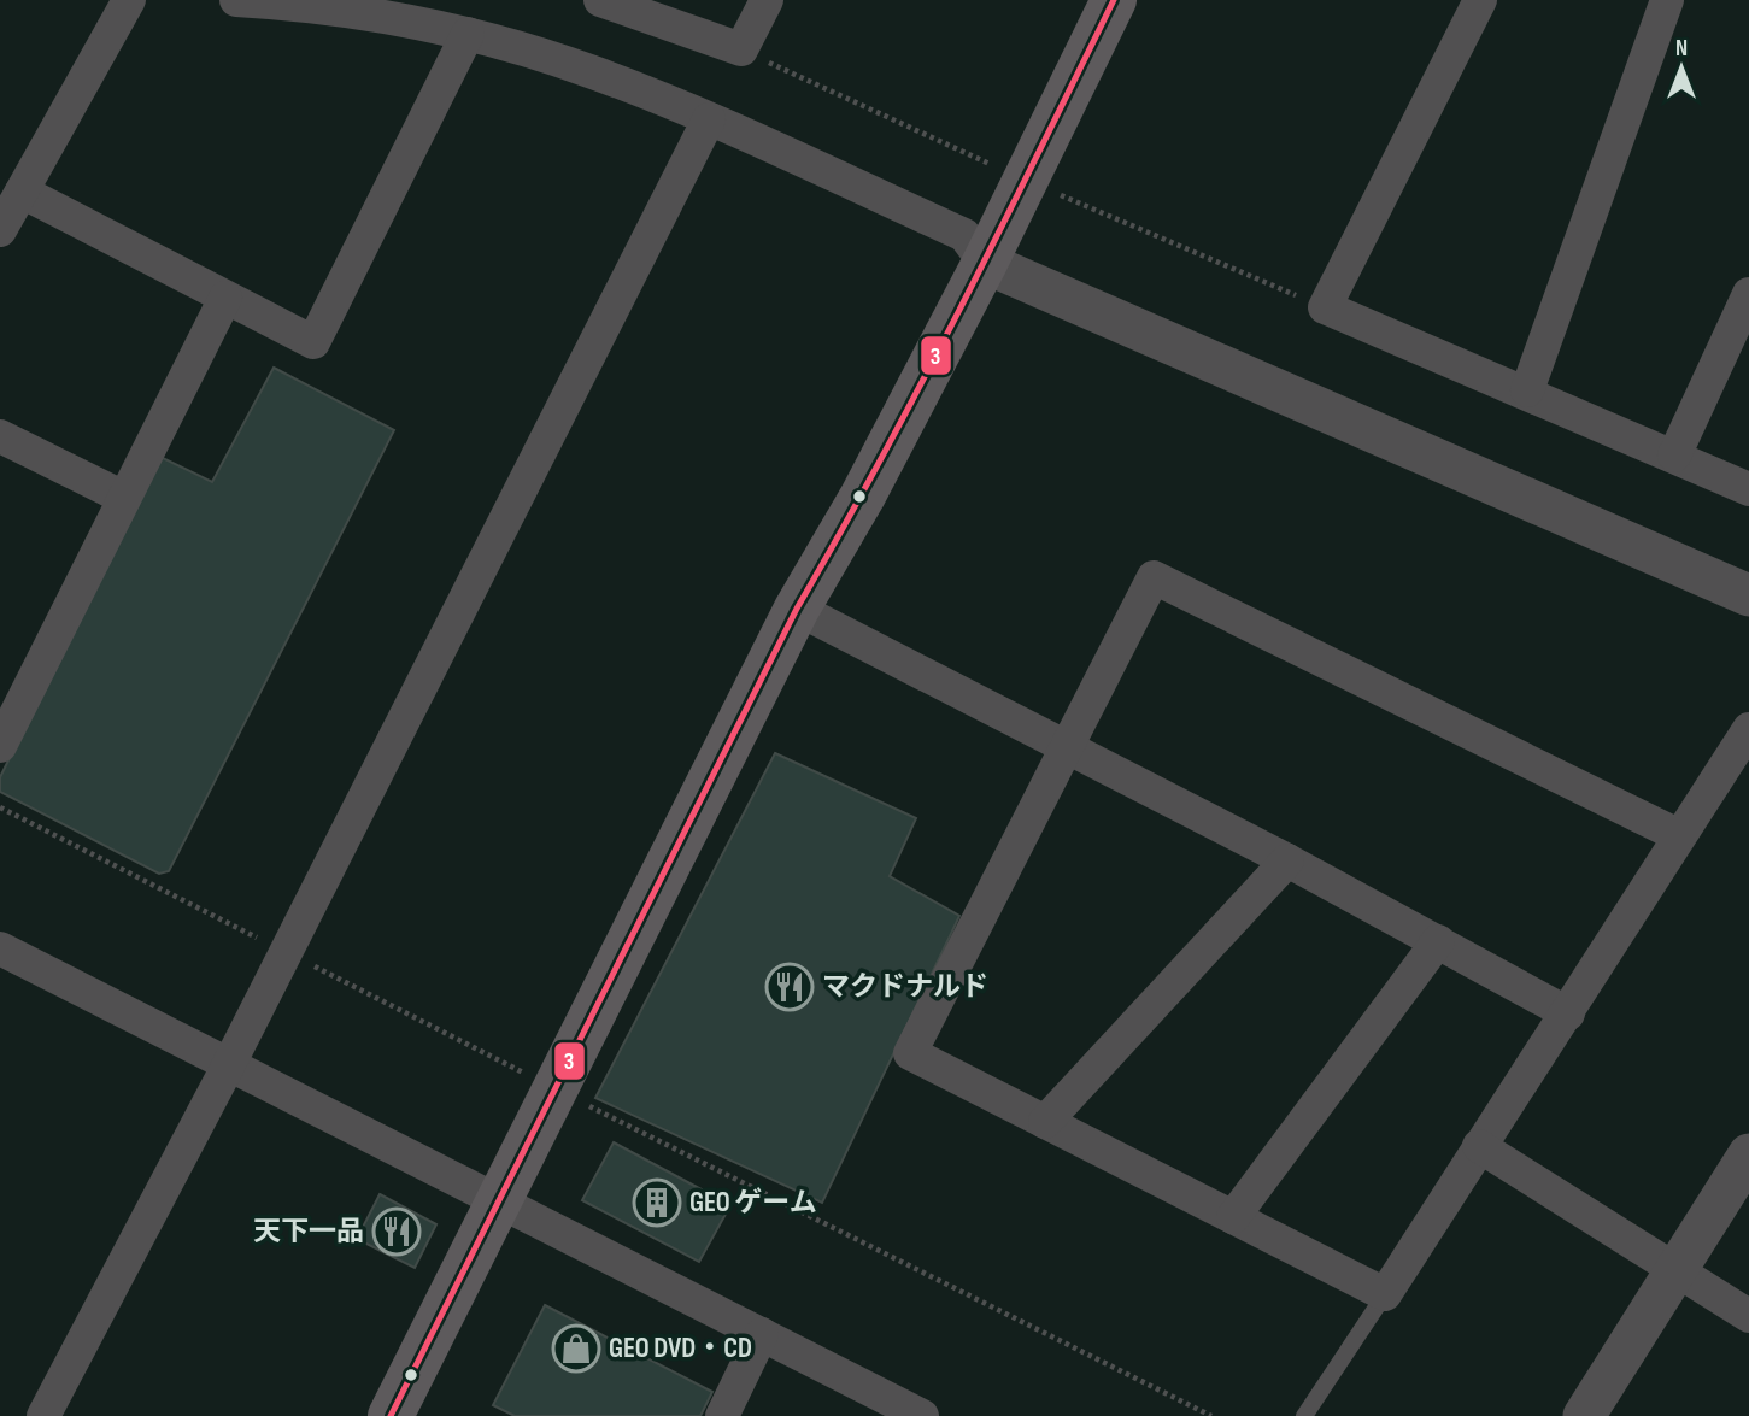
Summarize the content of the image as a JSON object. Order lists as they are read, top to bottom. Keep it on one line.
{"places":{"restaurant":["マクドナルド","天下一品"],"building":["GEO ゲーム"],"shop":["GEO DVD・CD"]},"lines":["transit line 3"],"north":"top"}
